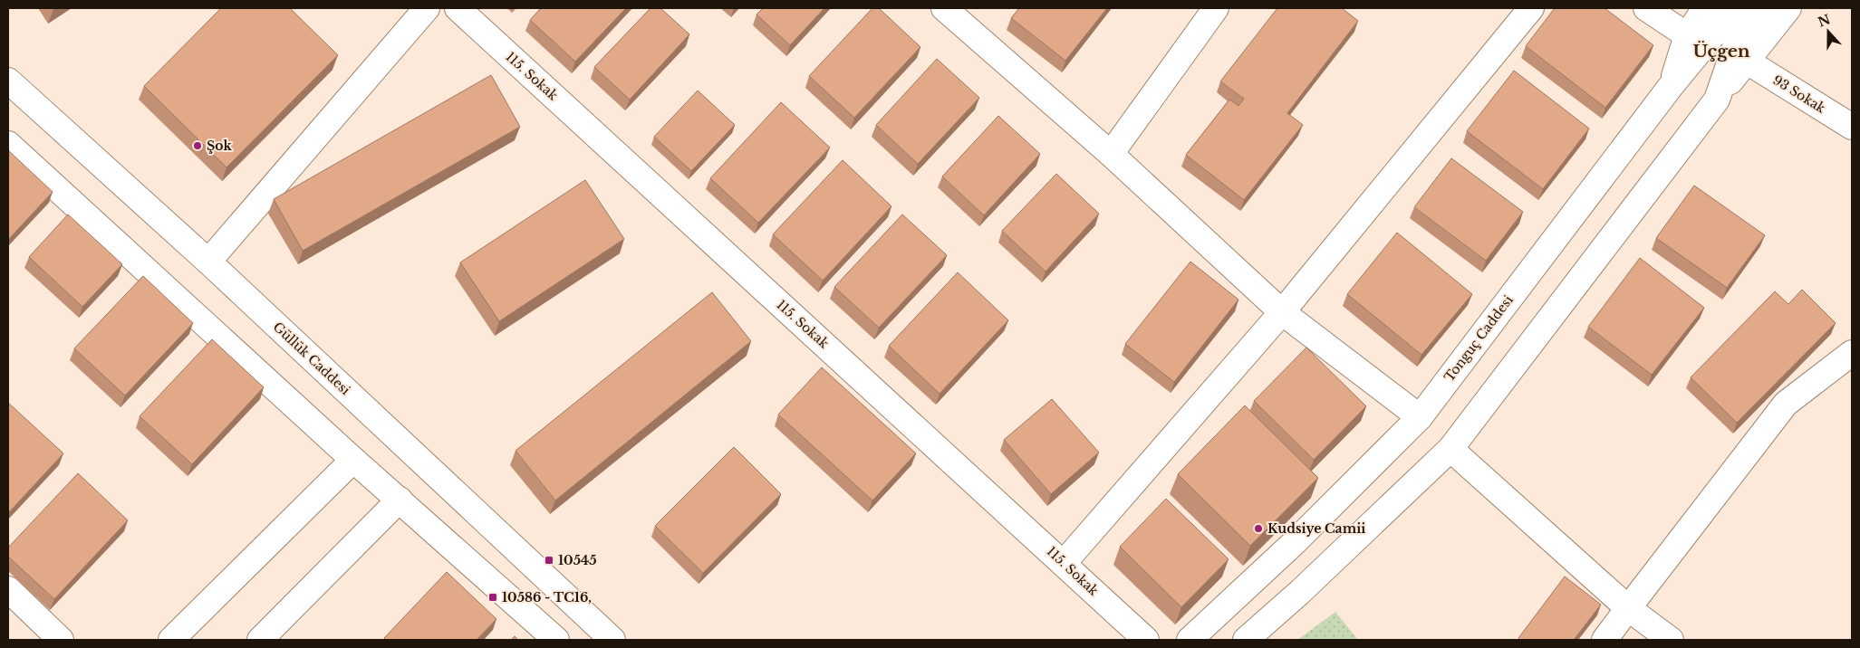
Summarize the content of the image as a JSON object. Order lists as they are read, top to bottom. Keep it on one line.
{"streets":{"street":["115. Sokak","93 Sokak","Tonguç Caddesi","Güllük Caddesi"]},"districts":["Üçgen"],"places":{"other":["Şok","Kudsiye Camii"],"transit":["10545","10586 - TC16,"]},"north":"top"}
